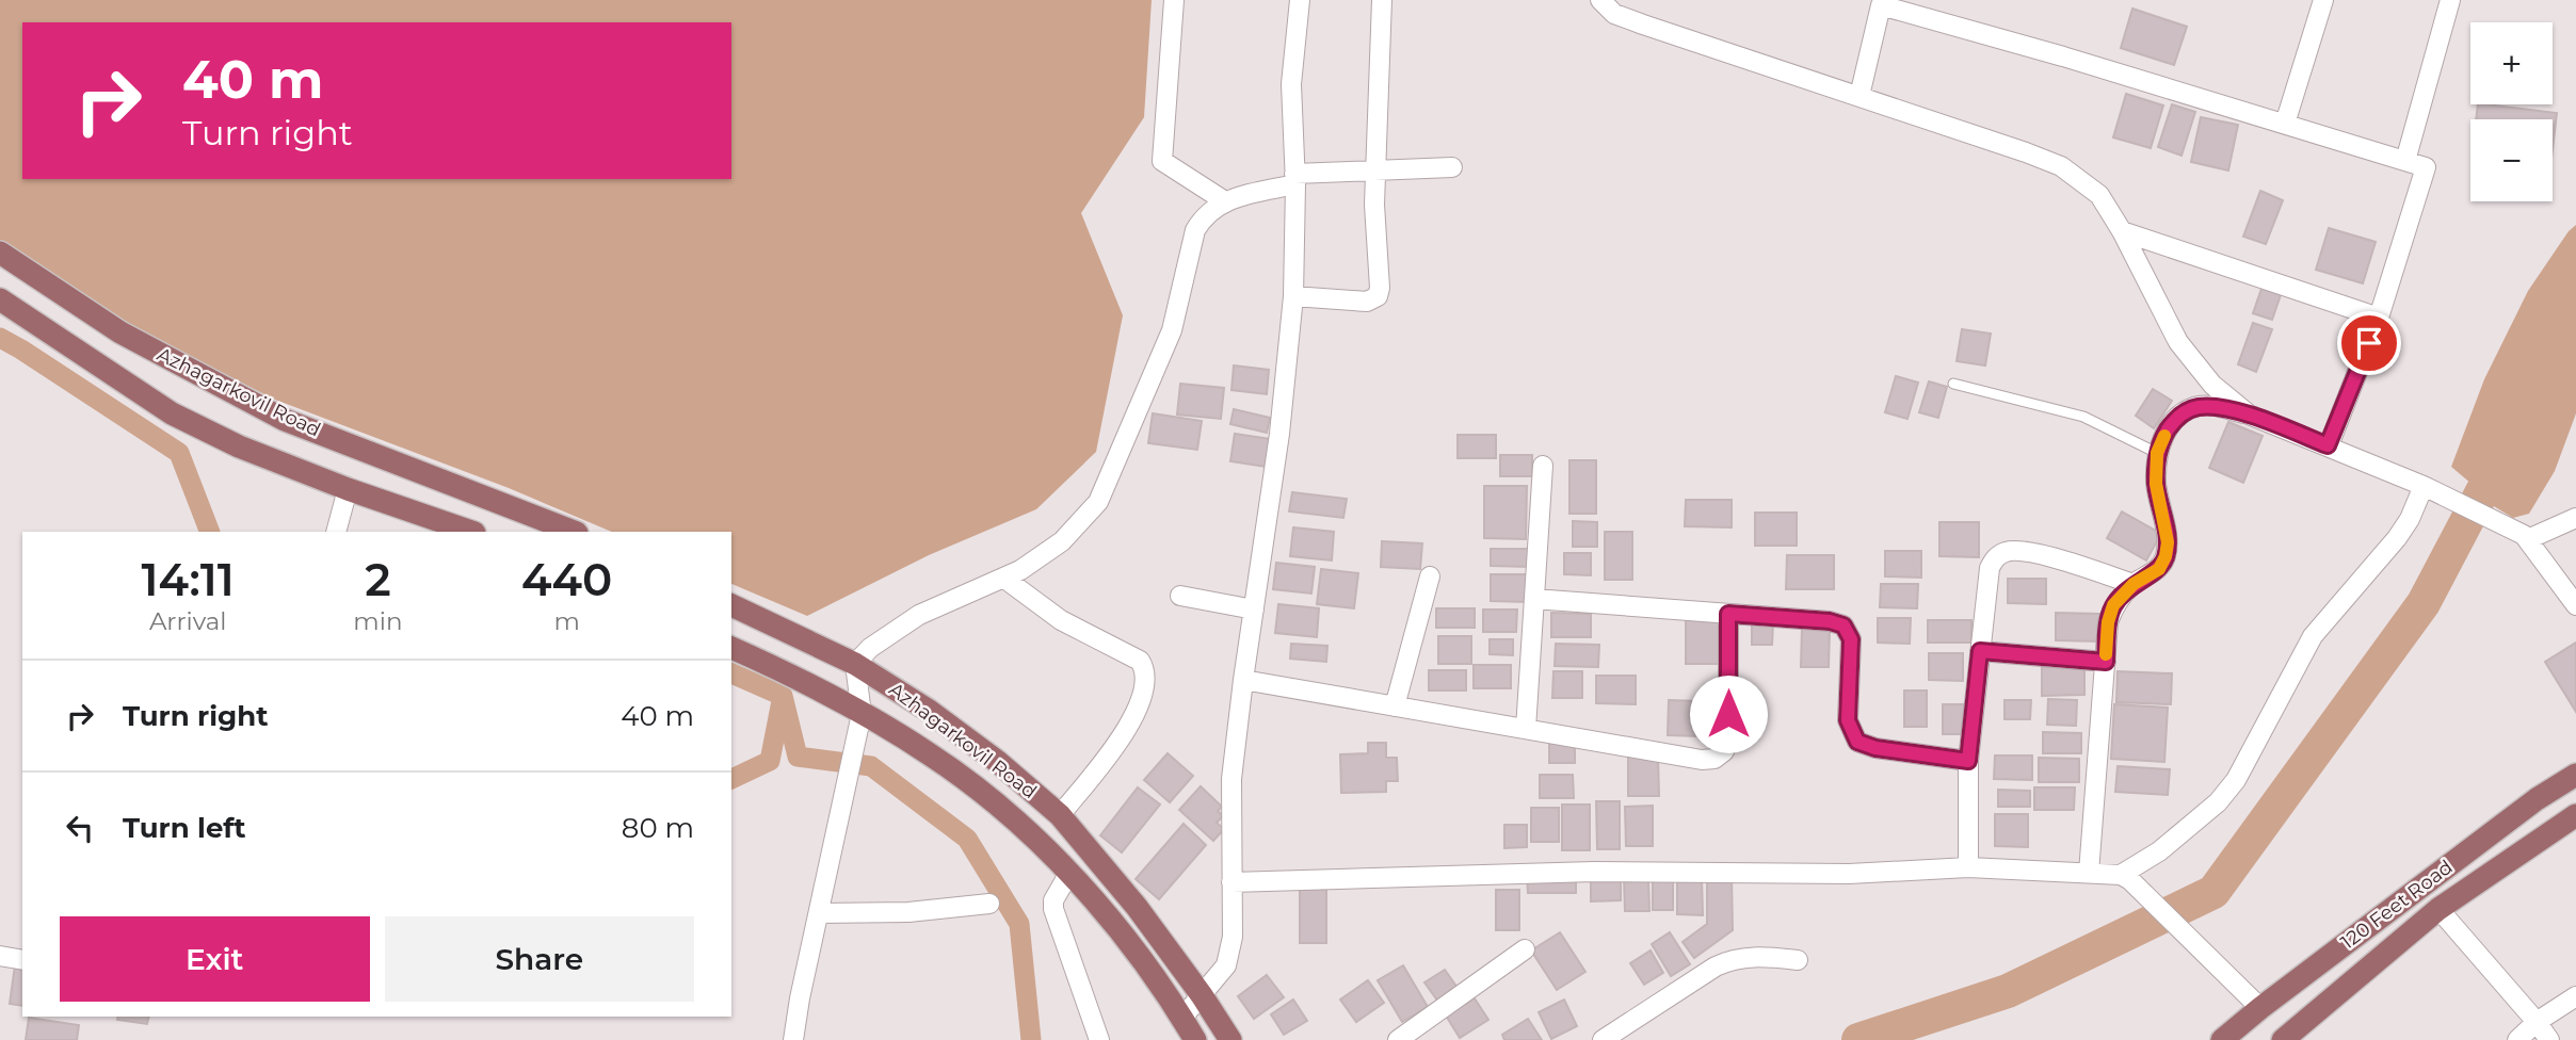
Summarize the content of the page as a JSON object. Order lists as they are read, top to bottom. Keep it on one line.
{"streets":{"main road":["Azhagarkovil Road","120 Feet Road"]},"page":{"map_buttons":["+","−"],"turn":["40 m","Turn right"],"eta":["14:11","Arrival","2","min","440","m"],"list":[{"name":"Turn right","value":"40 m"},{"name":"Turn left","value":"80 m"}],"buttons":["Exit","Share"]}}
